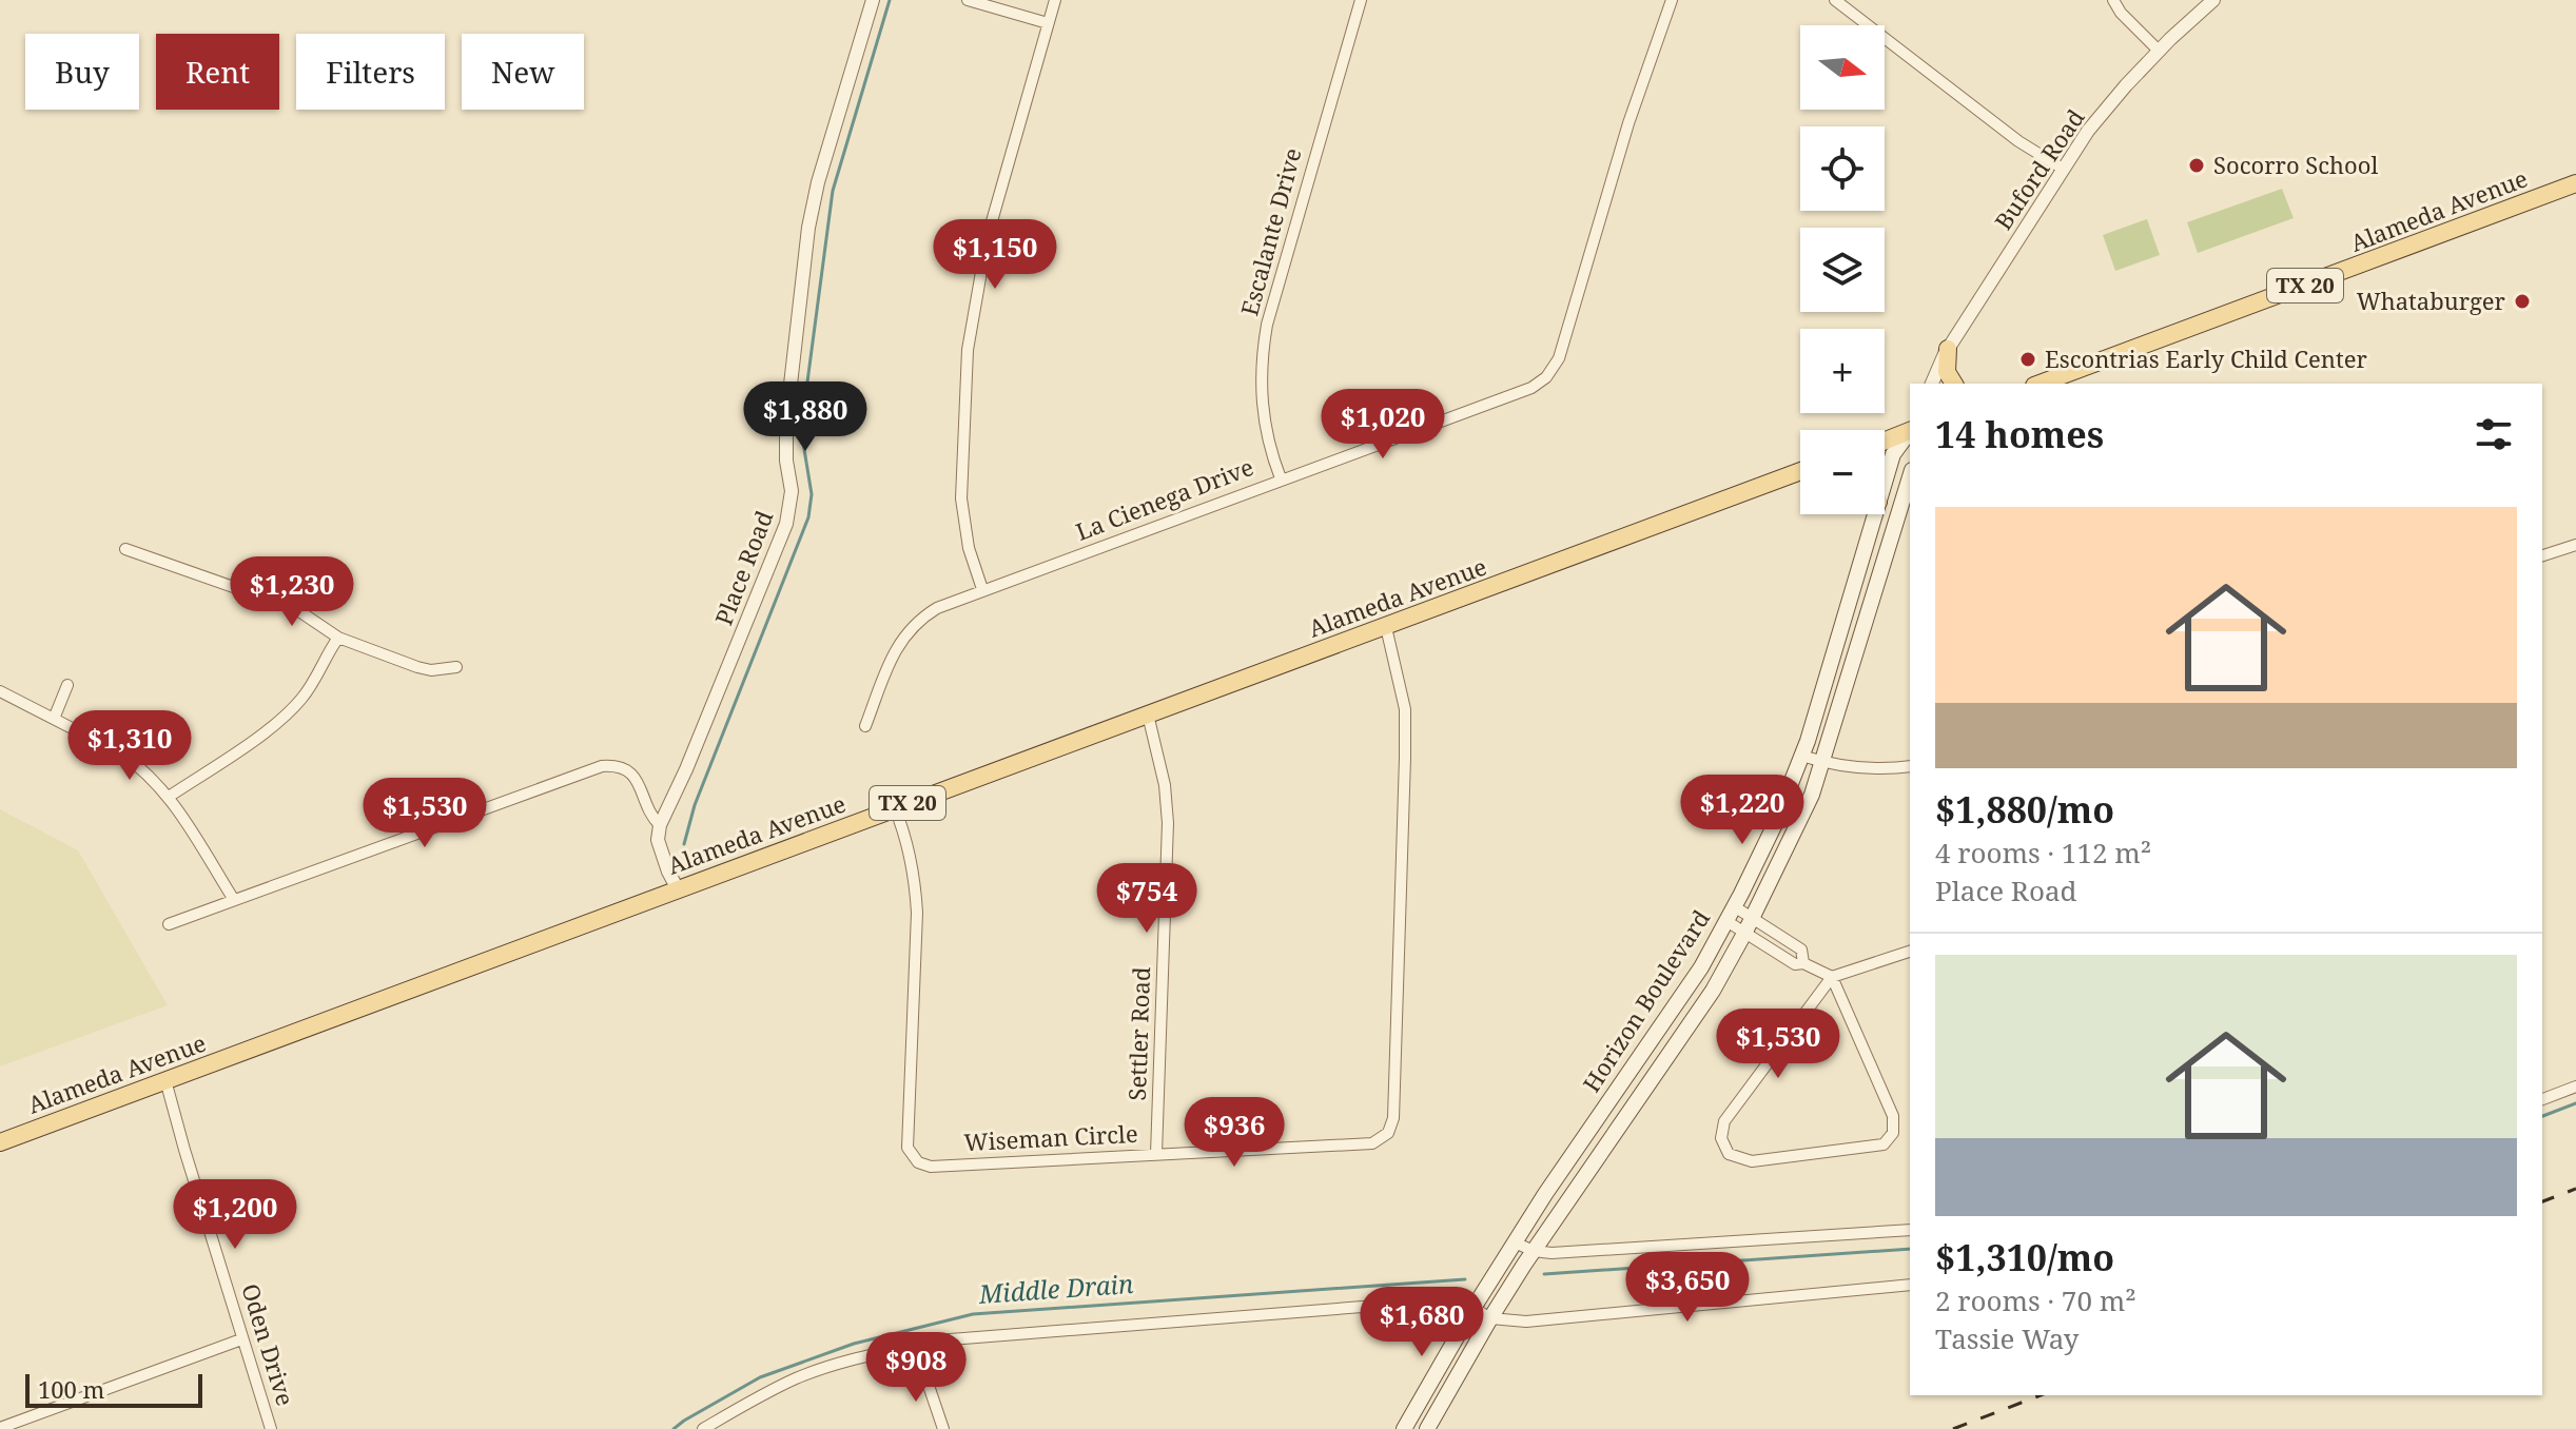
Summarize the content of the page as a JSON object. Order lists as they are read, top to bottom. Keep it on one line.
{"streets":{"main road":["Alameda Avenue","TX 20","Horizon Boulevard"],"street":["Buford Road","Escalante Drive","La Cienega Drive","Place Road","Settler Road","Wiseman Circle","Oden Drive"]},"crossings":[["Alameda Avenue","Settler Road"],["Alameda Avenue","Wiseman Circle"],["Alameda Avenue","Oden Drive"],["Escalante Drive","La Cienega Drive"],["Settler Road","Wiseman Circle"]],"water":["Middle Drain"],"places":["Socorro School","Whataburger","Escontrias Early Child Center"],"scale_bar":"100 m","north":"right","page":{"map_buttons":["+","−"],"chip":["Buy","Rent","Filters","New"],"price":["$1,150","$1,880","$1,020","$1,230","$1,310","$1,220","$1,530","$754","$1,530","$936","$1,200","$3,650","$1,680","$908"],"heading":"14 homes","list":[{"name":"$1,880/mo","note":"4 rooms · 112 m² · Place Road"},{"name":"$1,310/mo","note":"2 rooms · 70 m² · Tassie Way"}],"scale":"100 m"}}
